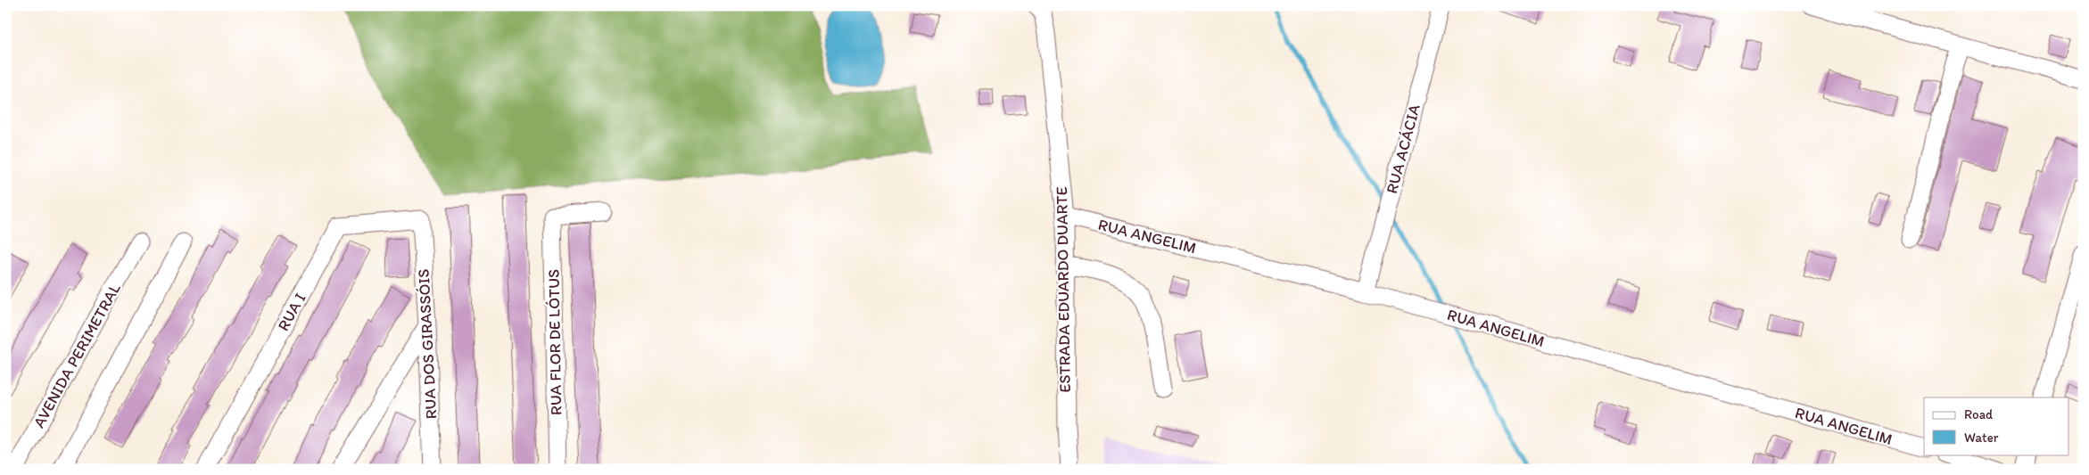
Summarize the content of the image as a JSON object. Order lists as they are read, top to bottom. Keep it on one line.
{"streets":{"street":["RUA ACÁCIA","RUA ANGELIM","ESTRADA EDUARDO DUARTE","RUA I","RUA FLOR DE LÓTUS","RUA DOS GIRASSÓIS","AVENIDA PERIMETRAL"]},"crossings":[["RUA ACÁCIA","RUA ANGELIM"],["RUA ANGELIM","ESTRADA EDUARDO DUARTE"],["RUA I","RUA DOS GIRASSÓIS"]],"legend":["Road","Water"]}
